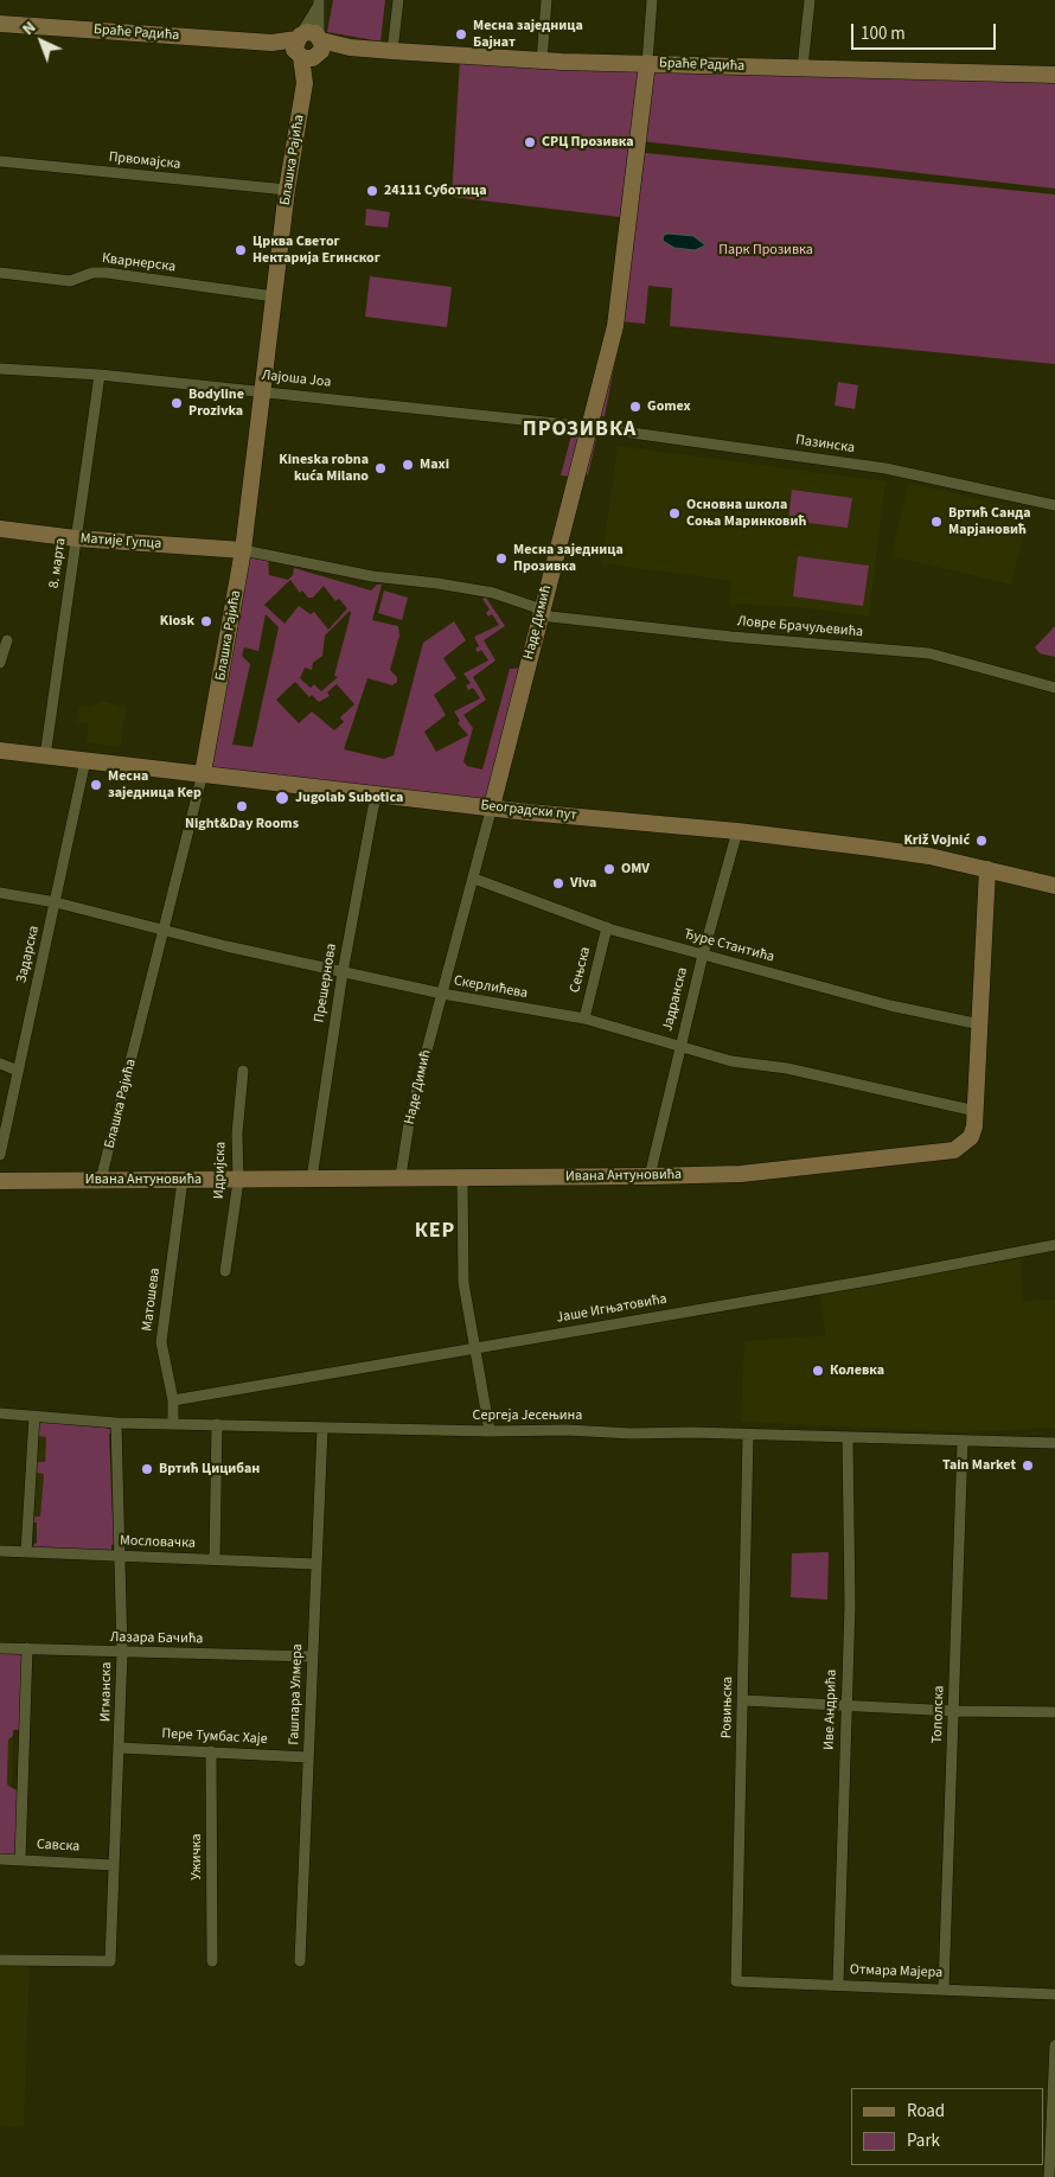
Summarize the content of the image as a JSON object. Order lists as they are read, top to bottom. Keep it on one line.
{"streets":{"street":["Браће Радића","Блашка Рајића","Првомајска","Кварнерска","Лајоша Јоа","Пазинска","Матије Гупца","8. марта","Наде Димић","Ловре Брачуљевића","Београдски пут","Ђуре Стантића","Задарска","Сењска","Прешернова","Скерлићева","Јадранска","Идријска","Ивана Антуновића","Матошева","Јаше Игњатовића","Сергеја Јесењина","Мословачка","Лазара Бачића","Игманска","Гашпара Улмера","Ровињска","Иве Андрића","Тополска","Пере Тумбас Хаје","Савска","Ужичка","Отмара Мајера"]},"crossings":[["Браће Радића","Блашка Рајића"],["Браће Радића","Наде Димић"],["Блашка Рајића","Првомајска"],["Блашка Рајића","Кварнерска"],["Блашка Рајића","Лајоша Јоа"],["Блашка Рајића","Матије Гупца"],["Блашка Рајића","Ловре Брачуљевића"],["Блашка Рајића","Београдски пут"],["Блашка Рајића","Скерлићева"],["Блашка Рајића","Ивана Антуновића"],["Лајоша Јоа","Пазинска"],["Лајоша Јоа","8. марта"],["Лајоша Јоа","Наде Димић"],["Пазинска","Наде Димић"],["Матије Гупца","8. марта"],["Матије Гупца","Ловре Брачуљевића"],["8. марта","Београдски пут"],["Наде Димић","Ловре Брачуљевића"],["Наде Димић","Београдски пут"],["Наде Димић","Ђуре Стантића"],["Наде Димић","Скерлићева"],["Наде Димић","Ивана Антуновића"],["Београдски пут","Задарска"],["Београдски пут","Прешернова"],["Београдски пут","Јадранска"],["Београдски пут","Ивана Антуновића"],["Ђуре Стантића","Сењска"],["Ђуре Стантића","Јадранска"],["Ђуре Стантића","Ивана Антуновића"],["Задарска","Скерлићева"],["Сењска","Скерлићева"],["Прешернова","Скерлићева"],["Прешернова","Ивана Антуновића"],["Скерлићева","Јадранска"],["Скерлићева","Ивана Антуновића"],["Јадранска","Ивана Антуновића"],["Идријска","Ивана Антуновића"],["Ивана Антуновића","Матошева"],["Матошева","Јаше Игњатовића"],["Матошева","Сергеја Јесењина"],["Сергеја Јесењина","Игманска"],["Сергеја Јесењина","Гашпара Улмера"],["Сергеја Јесењина","Ровињска"],["Сергеја Јесењина","Иве Андрића"],["Сергеја Јесењина","Тополска"],["Мословачка","Игманска"],["Мословачка","Гашпара Улмера"],["Лазара Бачића","Игманска"],["Лазара Бачића","Гашпара Улмера"],["Игманска","Пере Тумбас Хаје"],["Игманска","Савска"],["Гашпара Улмера","Пере Тумбас Хаје"],["Ровињска","Отмара Мајера"],["Иве Андрића","Отмара Мајера"],["Тополска","Отмара Мајера"],["Пере Тумбас Хаје","Ужичка"]],"districts":["ПРОЗИВКА","КЕР"],"parks":["Парк Прозивка"],"places":["Месна заједница Бајнат","СРЦ Прозивка","24111 Суботица","Црква Светог Нектарија Егинског","Bodyline Prozivka","Gomex","Maxi","Kineska robna kuća Milano","Основна школа Соња Маринковић","Вртић Санда Марјановић","Месна заједница Прозивка","Kiosk","Месна заједница Кер","Jugolab Subotica","Night&Day Rooms","Križ Vojnić","OMV","Viva","Колевка","Tain Market","Вртић Цицибан"],"legend":["Road","Park"],"scale_bar":"100 m","north":"top left"}
